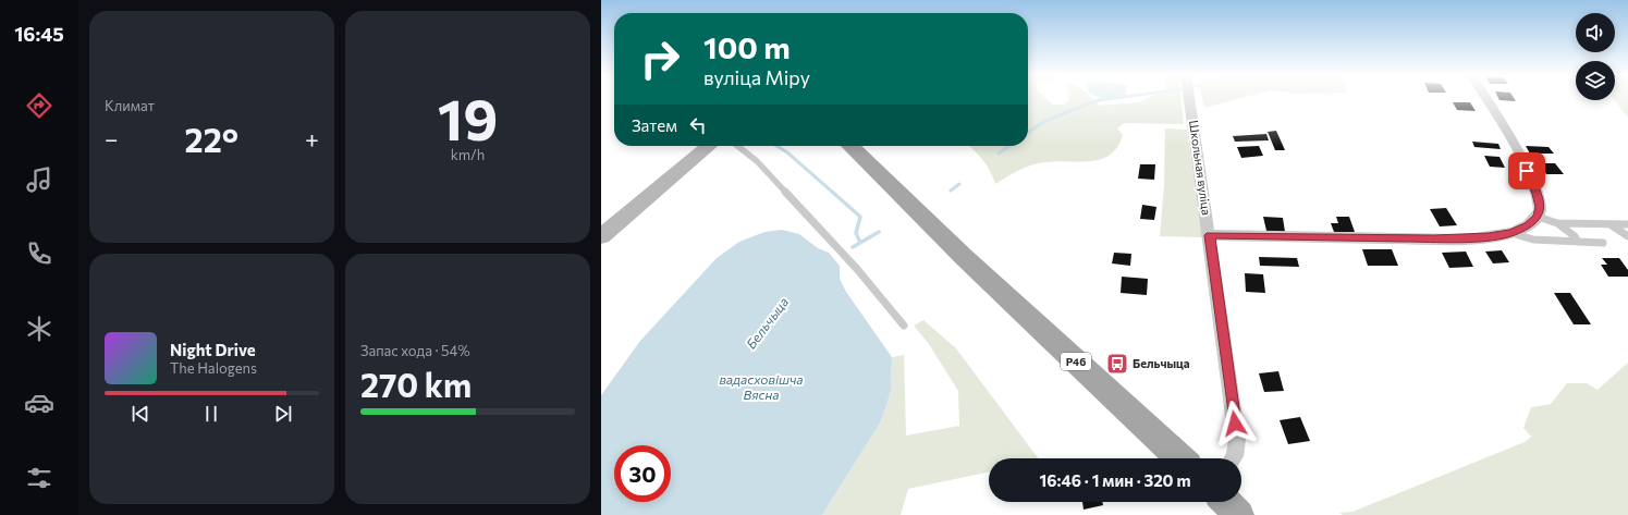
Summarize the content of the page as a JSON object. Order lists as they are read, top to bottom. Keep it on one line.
{"streets":{"main road":["Р46"],"street":["Школьная вуліца"]},"water":["Бельчыца","вадасховішча Вясна"],"places":{"bus stop":["Бельчыца"]},"page":{"tabs":"16:45","tile":["Климат",["19","km/h"],["Запас хода · 54%","270 km"]],"turn":["100 m","вуліца Міру"],"then":"Затем","heat":["−","22°","+"],"song":["Night Drive","The Halogens"],"limit":"30","trip":"16:46 · 1 мин · 320 m"}}
